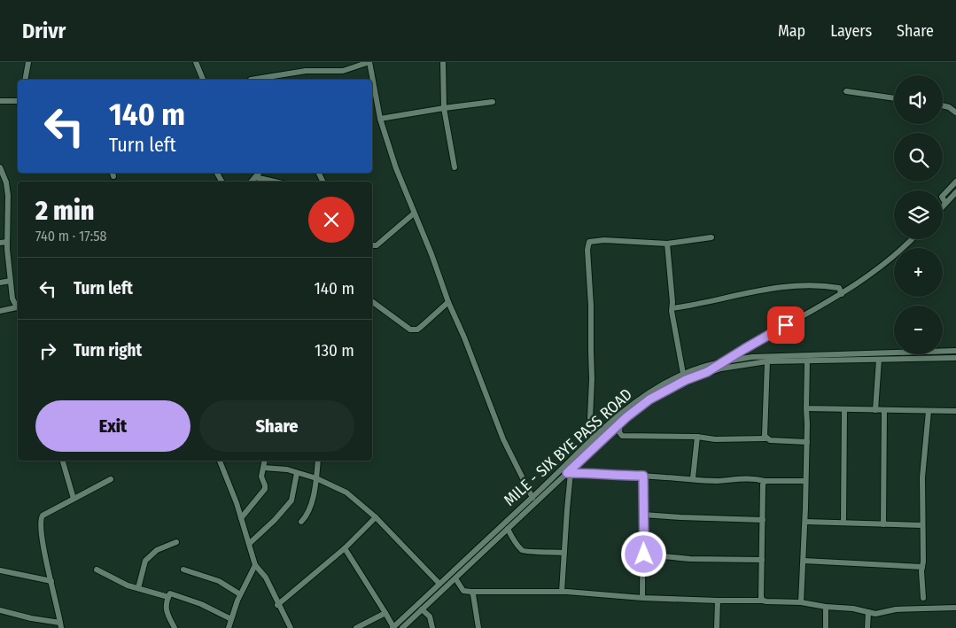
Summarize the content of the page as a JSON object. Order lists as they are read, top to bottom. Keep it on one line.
{"streets":{"street":["MILE - SIX BYE PASS ROAD"]},"page":{"header":"Drivr","nav":["Map","Layers","Share"],"map_buttons":["+","−"],"turn":["140 m","Turn left"],"heading":["2 min","740 m · 17:58"],"list":[{"name":"Turn left","value":"140 m"},{"name":"Turn right","value":"130 m"}],"buttons":["Exit","Share"]}}
